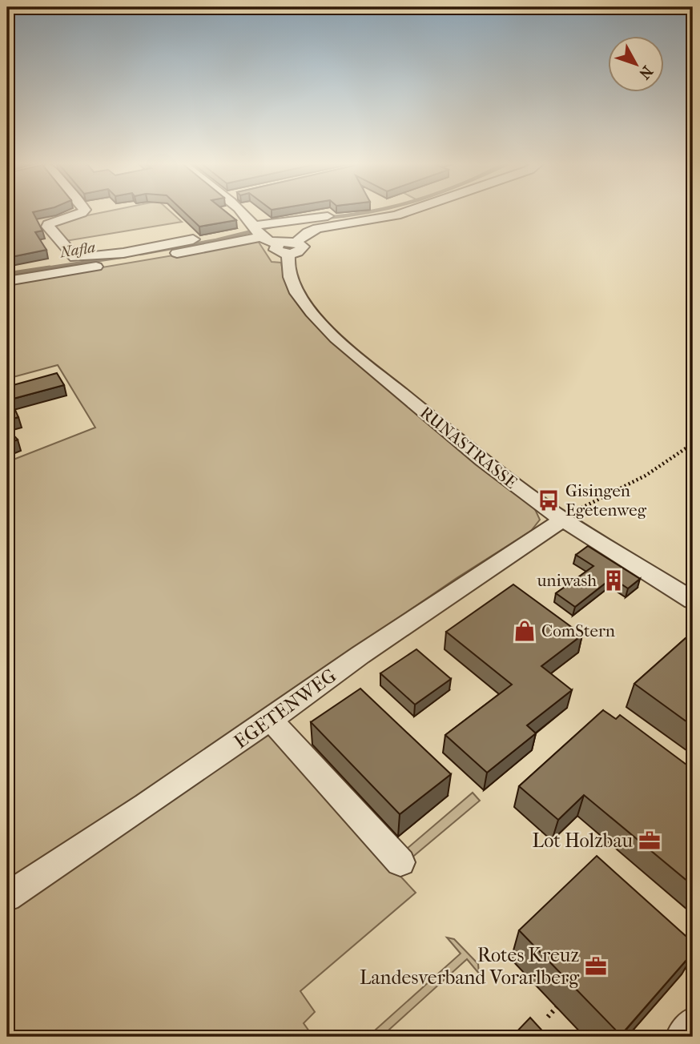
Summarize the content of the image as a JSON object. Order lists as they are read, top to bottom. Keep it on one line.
{"streets":{"street":["RUNASTRASSE","EGETENWEG"]},"crossings":[["RUNASTRASSE","EGETENWEG"]],"water":["Nafla"],"places":{"bus stop":["Gisingen Egetenweg"],"building":["uniwash"],"shop":["ComStern"],"office":["Lot Holzbau","Rotes Kreuz Landesverband Vorarlberg"]},"north":"bottom right"}
